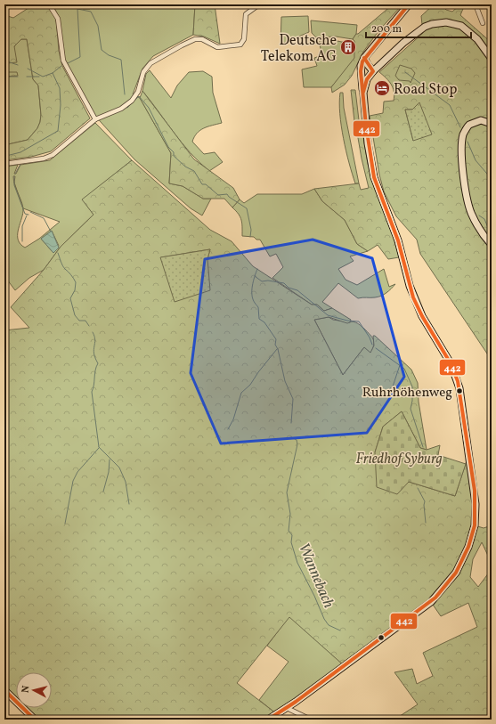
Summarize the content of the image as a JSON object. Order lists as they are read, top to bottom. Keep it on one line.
{"water":["Wannebach"],"parks":["Friedhof Syburg"],"places":{"building":["Deutsche Telekom AG"],"hotel":["Road Stop"],"other":["Ruhrhöhenweg"]},"lines":["transit line 442"],"scale_bar":"200 m","north":"left"}
